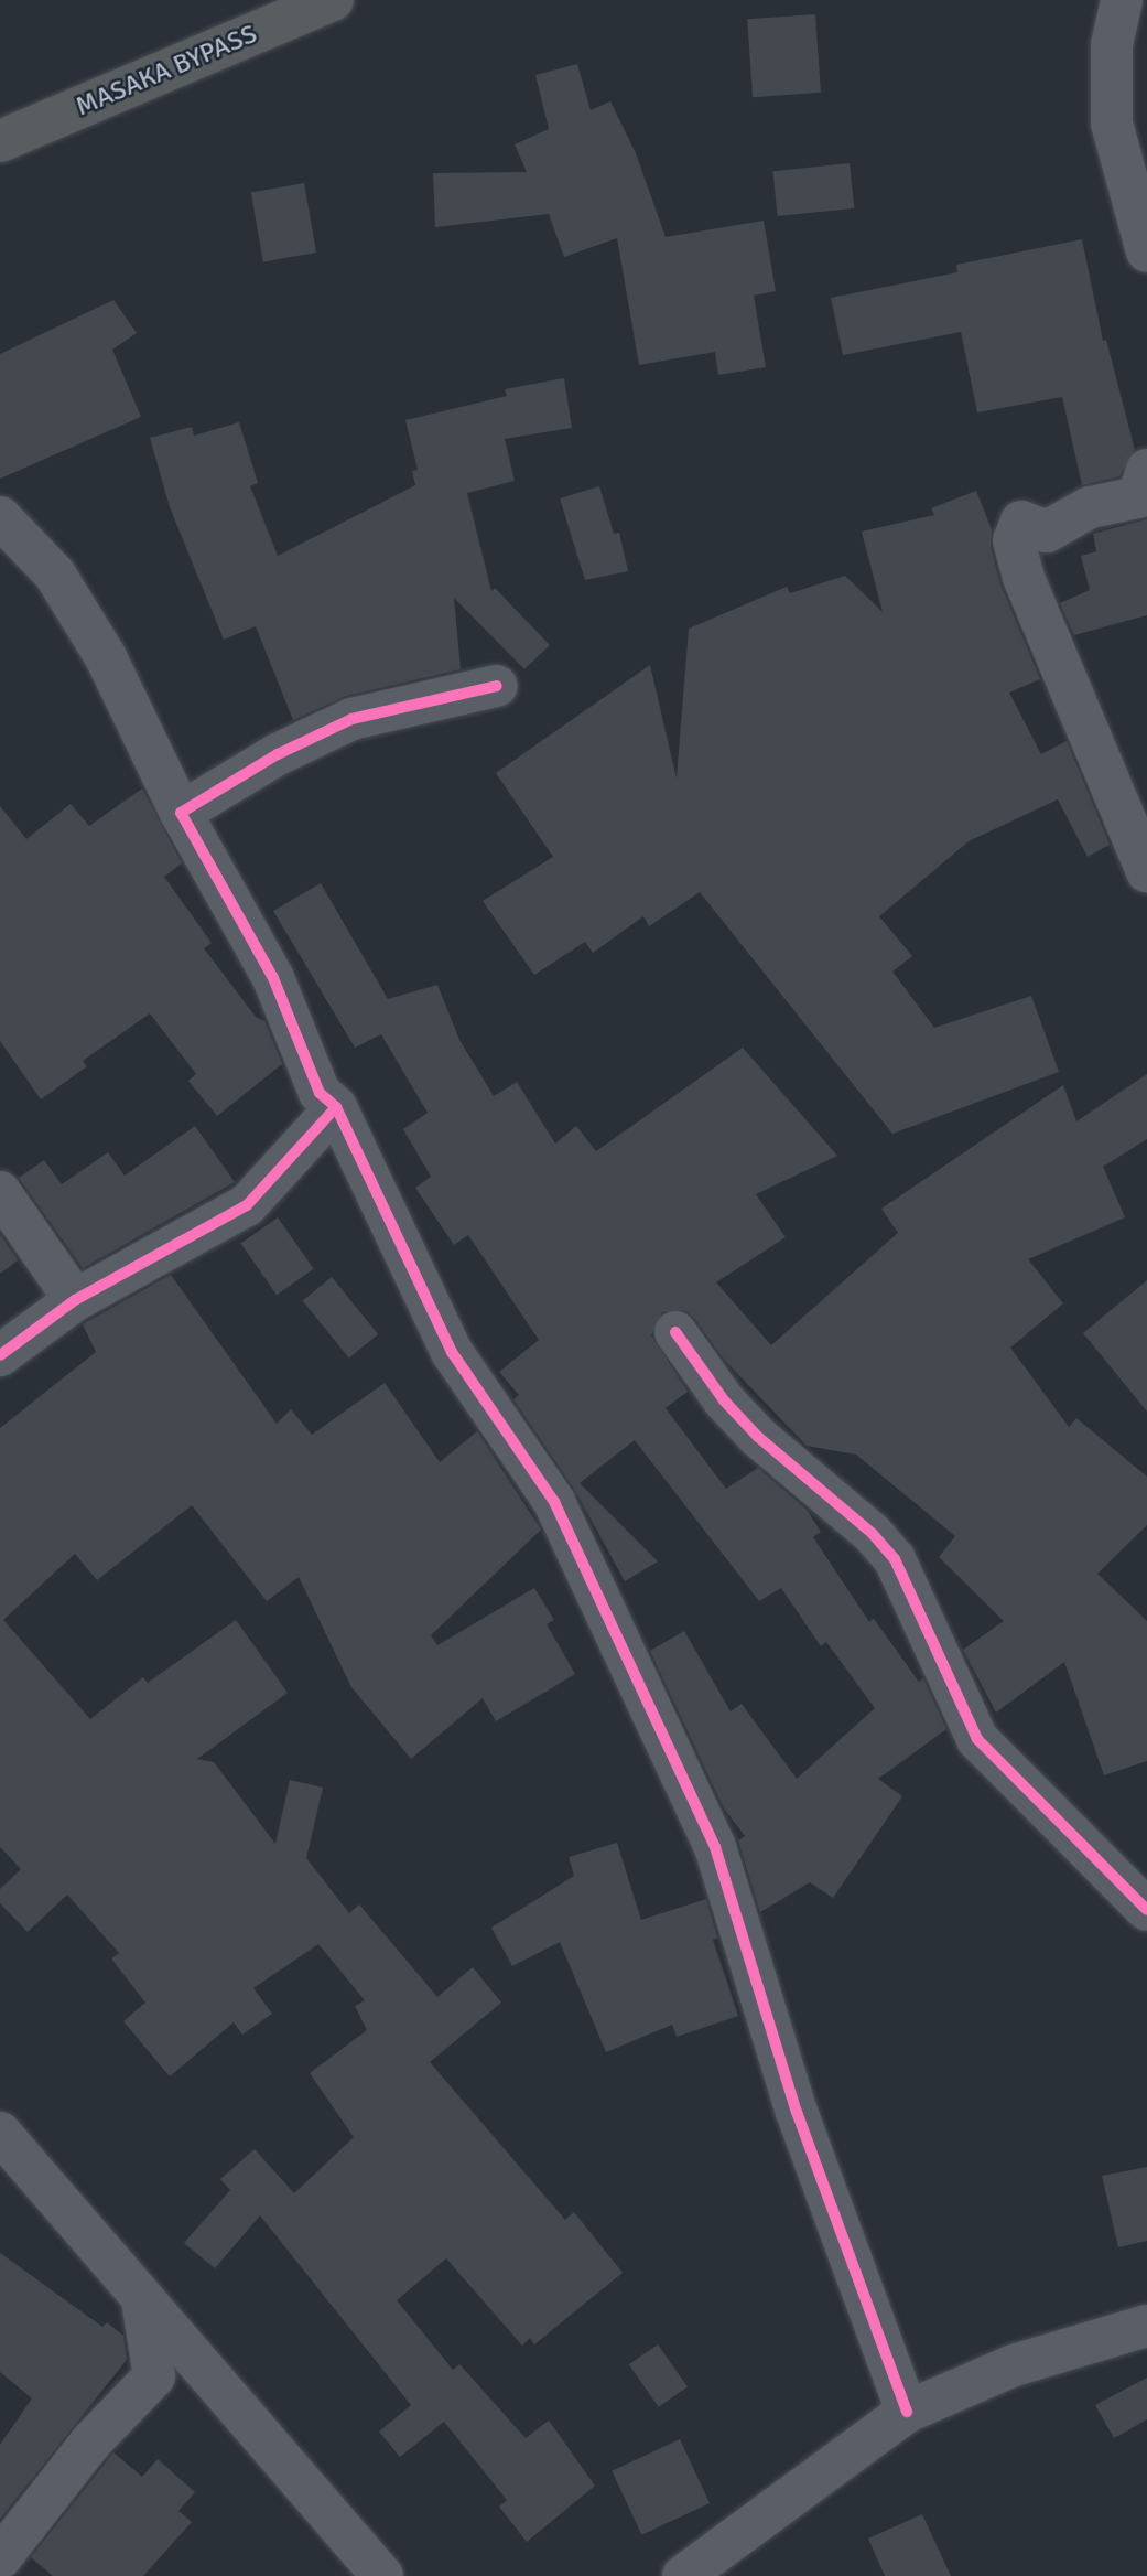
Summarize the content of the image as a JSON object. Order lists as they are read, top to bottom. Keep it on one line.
{"streets":{"highway":["MASAKA BYPASS"]}}
